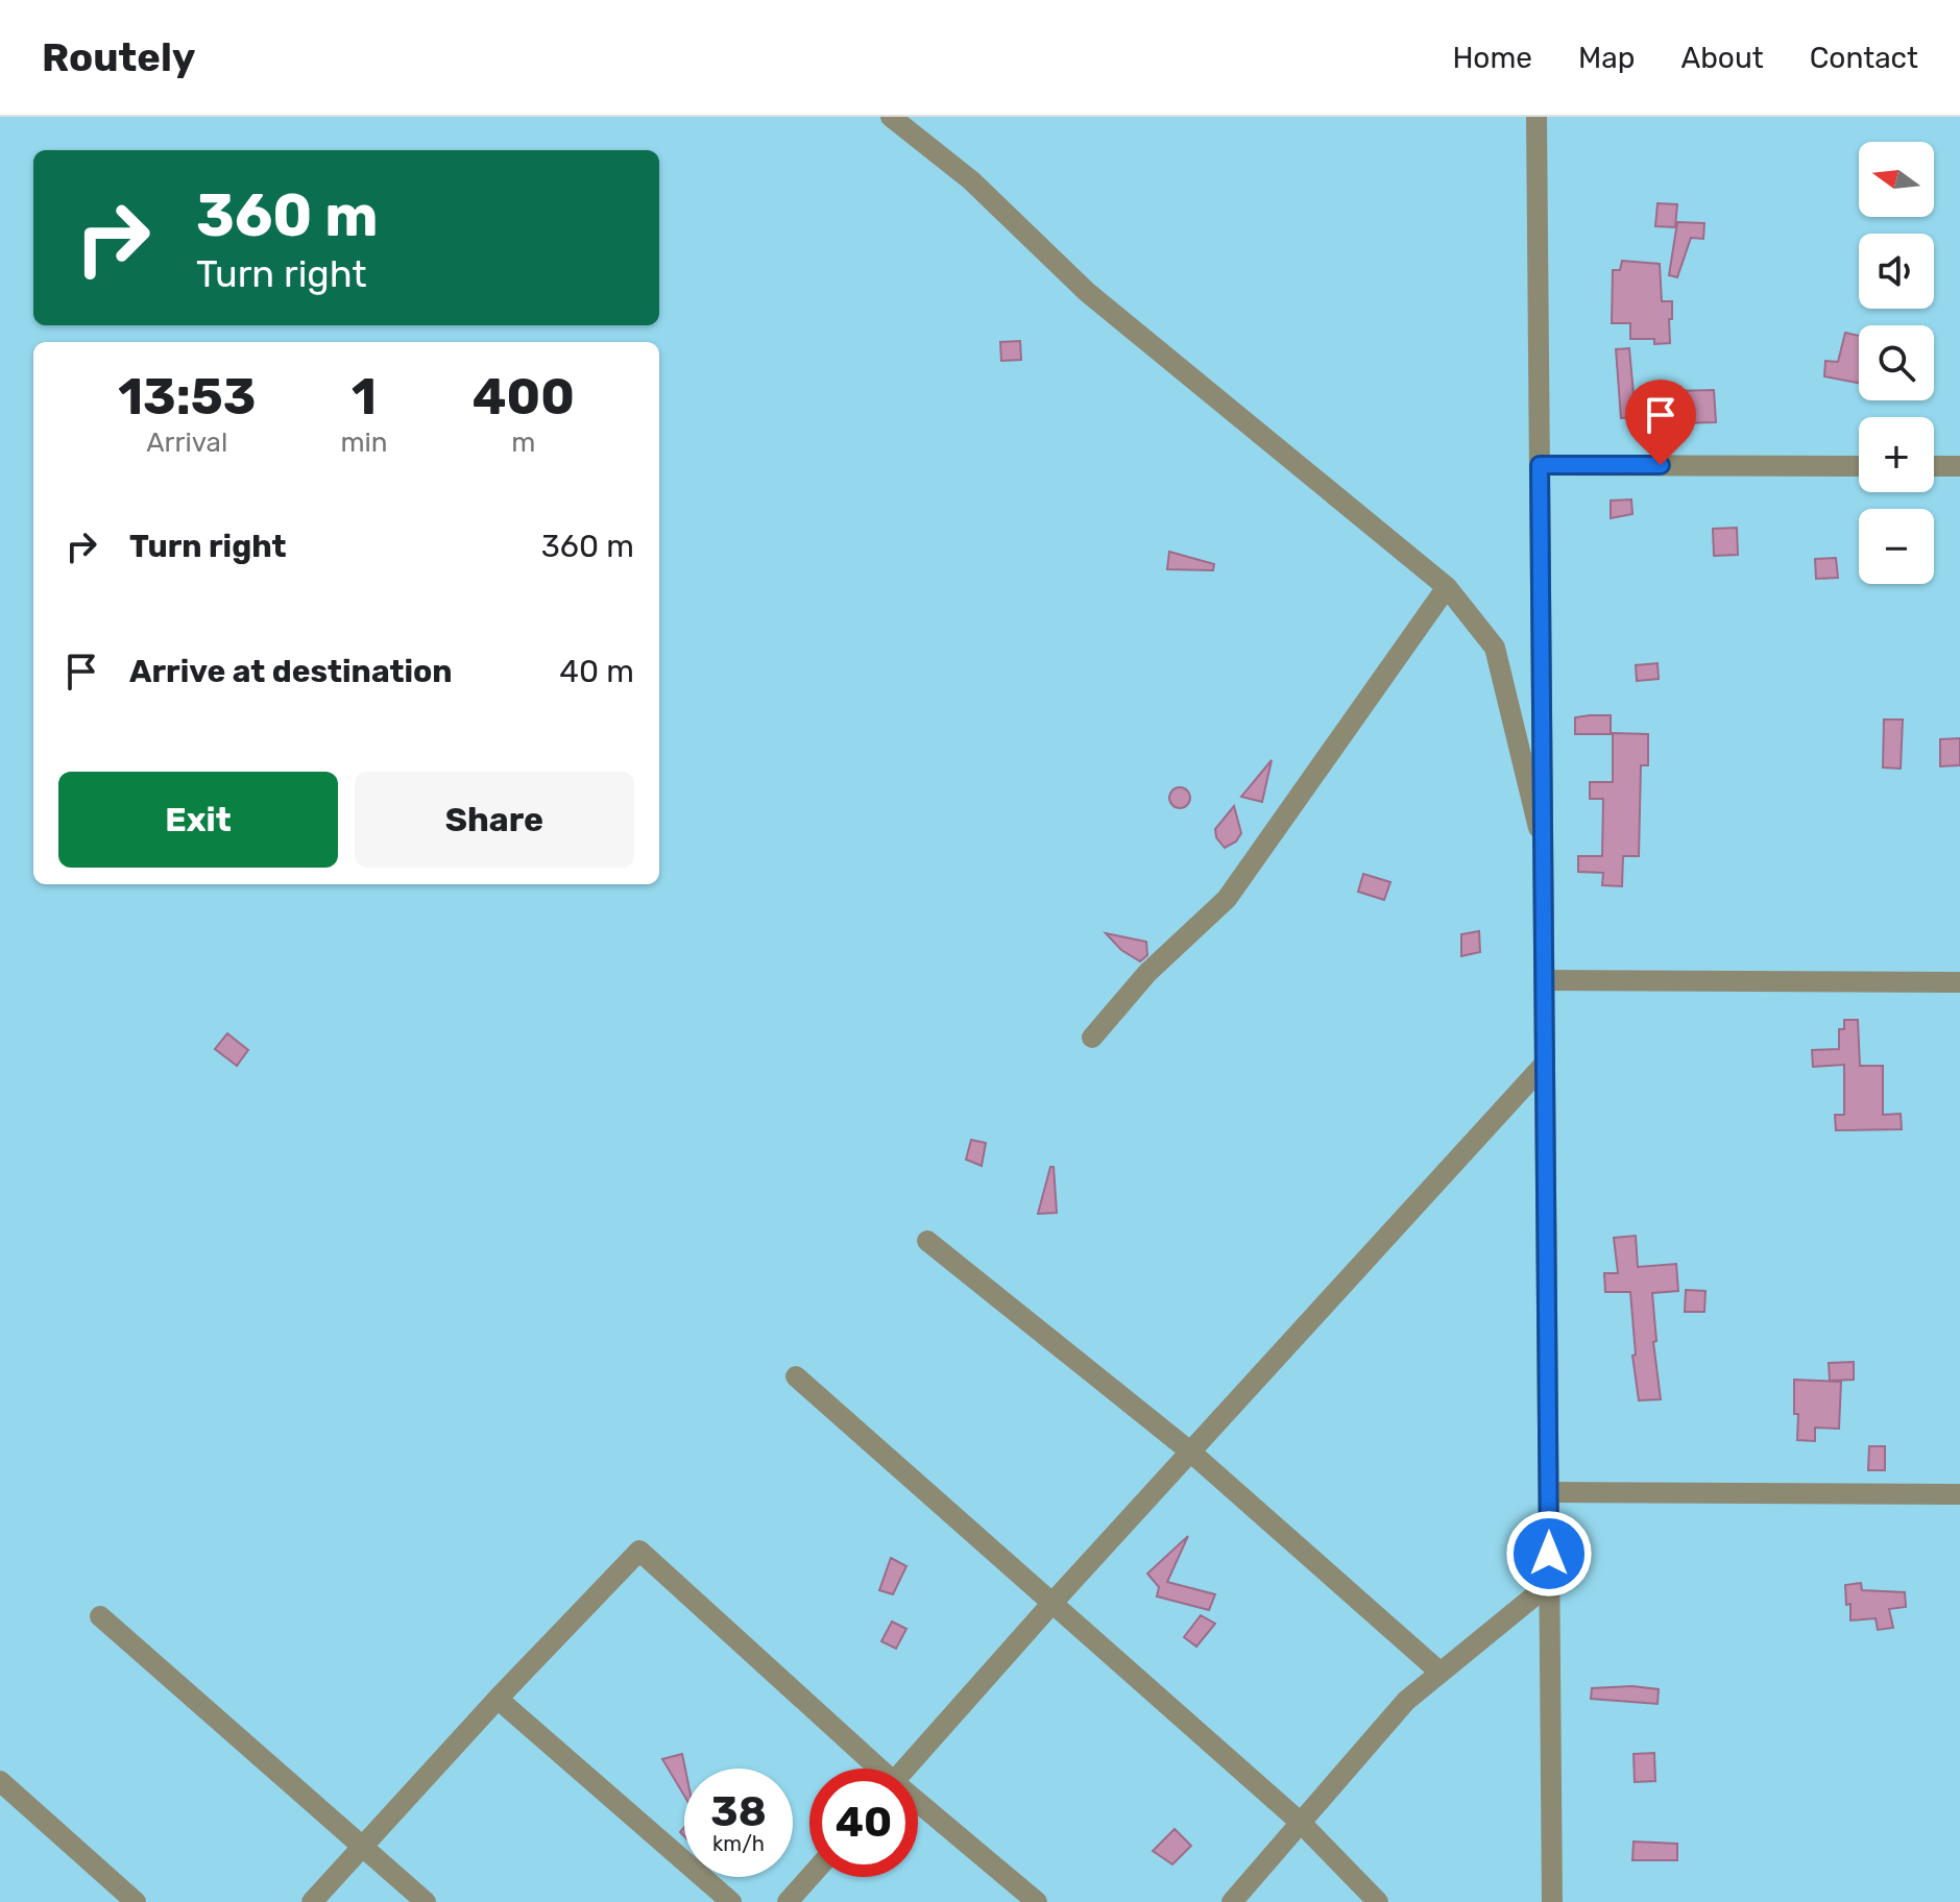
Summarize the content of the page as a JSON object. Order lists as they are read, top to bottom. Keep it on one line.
{"north":"left","page":{"header":"Routely","nav":["Home","Map","About","Contact"],"map_buttons":["+","−"],"turn":["360 m","Turn right"],"eta":["13:53","Arrival","1","min","400","m"],"list":[{"name":"Turn right","value":"360 m"},{"name":"Arrive at destination","value":"40 m"}],"buttons":["Exit","Share"],"speed":"38 km/h","limit":"40"}}
